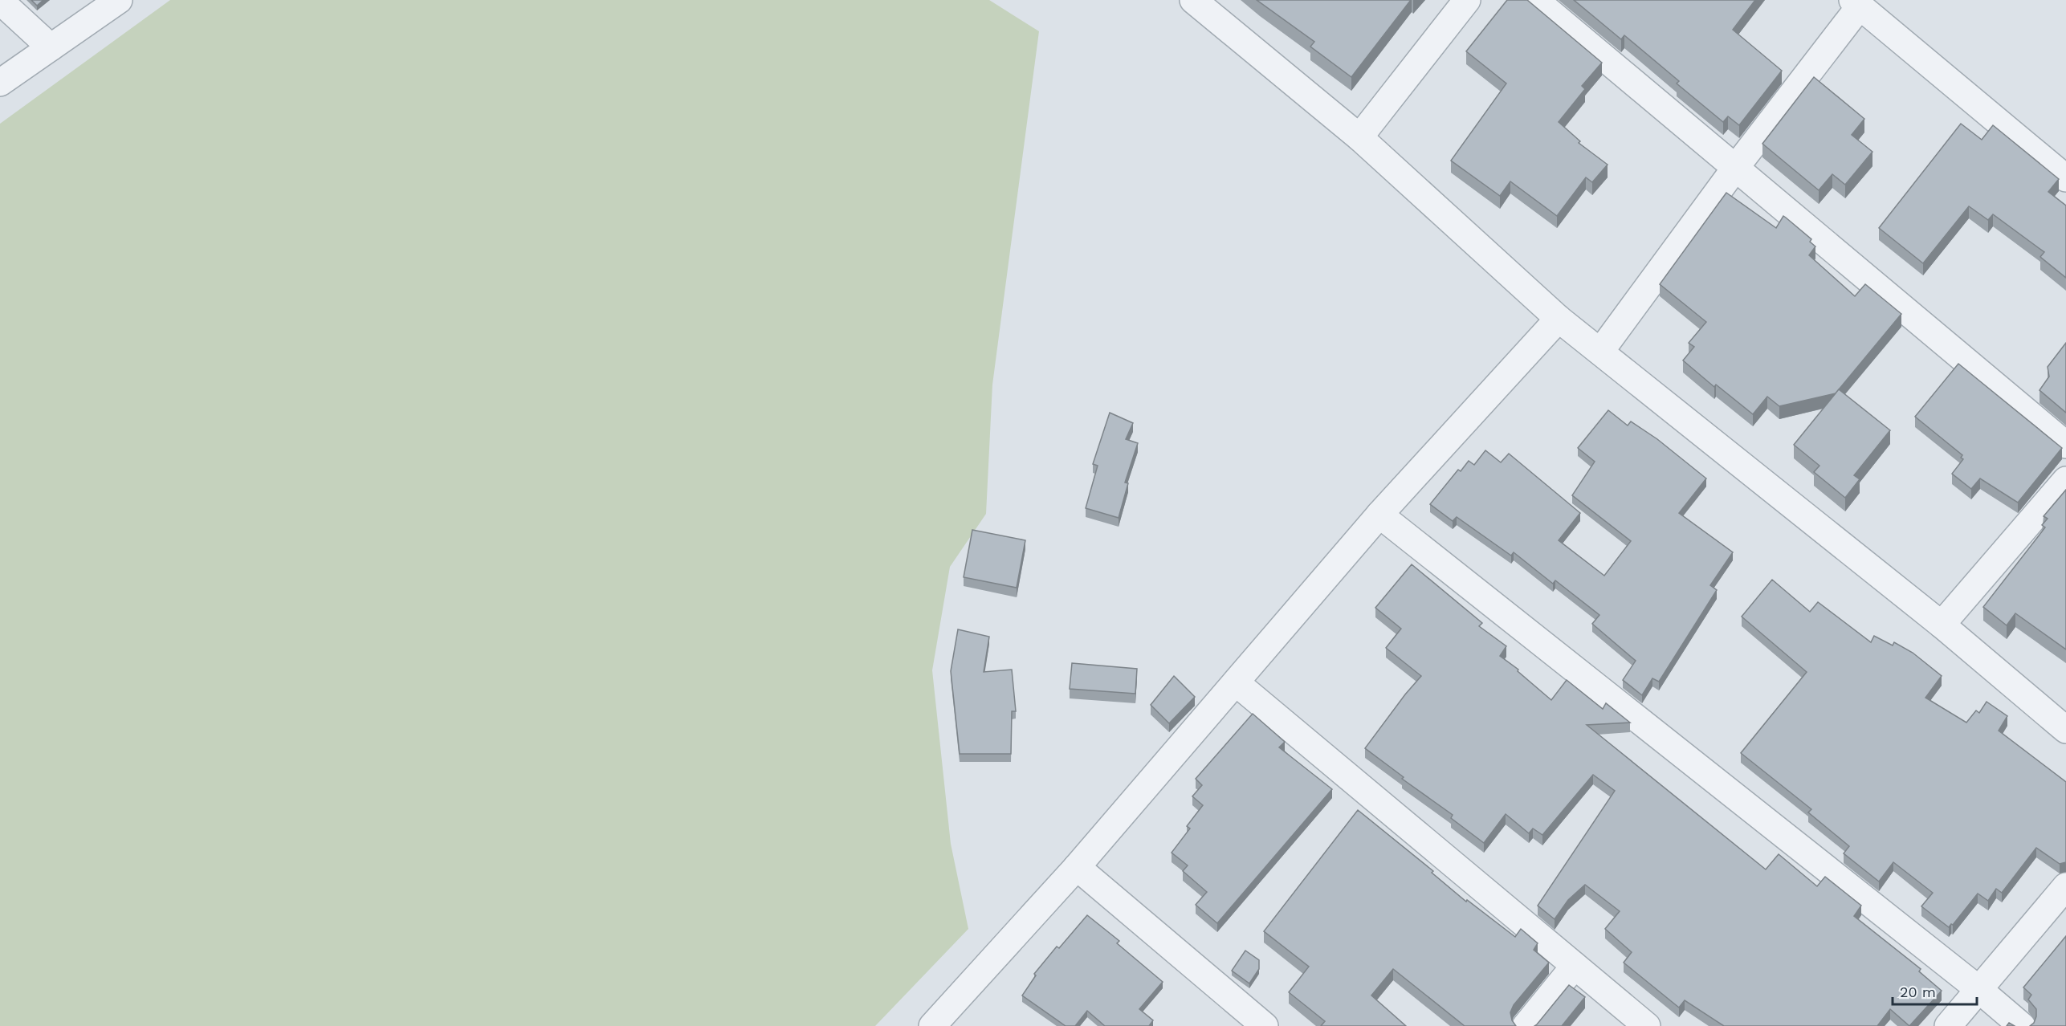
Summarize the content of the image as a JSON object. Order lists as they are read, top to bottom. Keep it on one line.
{"scale_bar":"20 m"}
